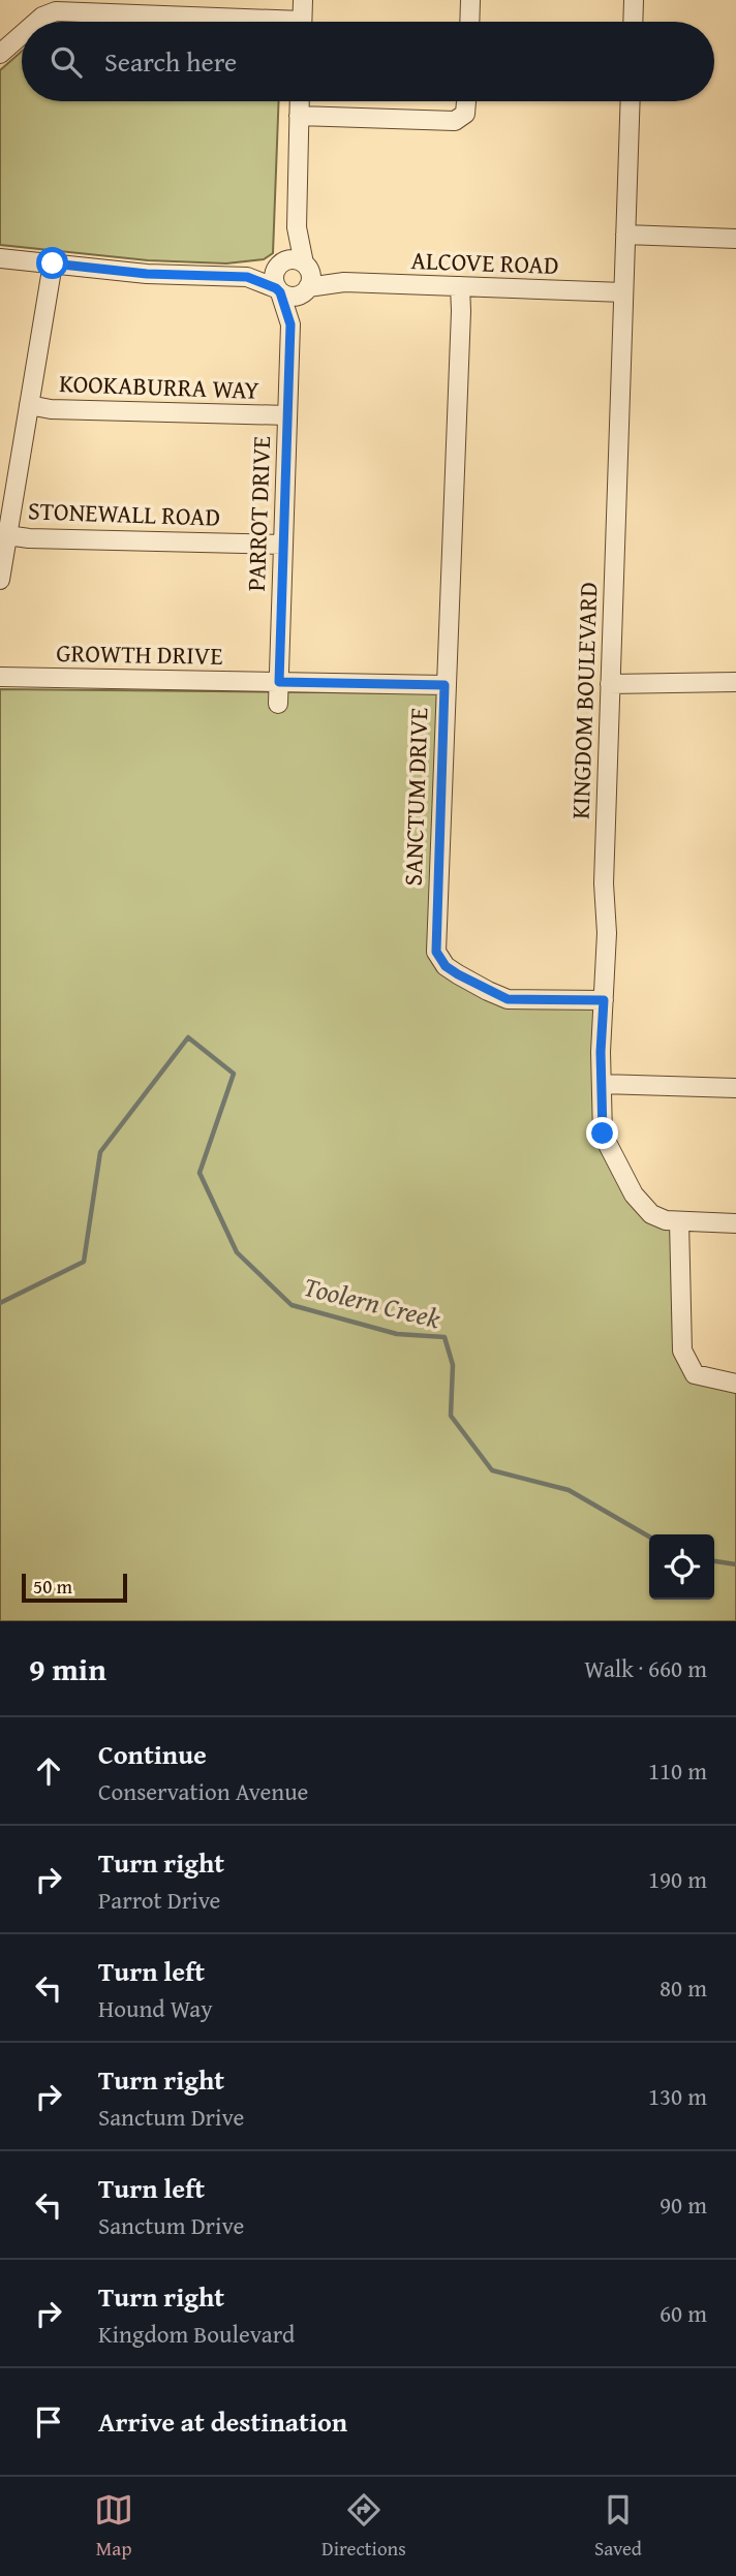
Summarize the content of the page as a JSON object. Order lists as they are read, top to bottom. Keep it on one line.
{"streets":{"street":["ALCOVE ROAD","KOOKABURRA WAY","STONEWALL ROAD","PARROT DRIVE","GROWTH DRIVE","KINGDOM BOULEVARD","SANCTUM DRIVE"]},"crossings":[["ALCOVE ROAD","PARROT DRIVE"],["ALCOVE ROAD","KINGDOM BOULEVARD"],["ALCOVE ROAD","SANCTUM DRIVE"],["KOOKABURRA WAY","PARROT DRIVE"],["STONEWALL ROAD","PARROT DRIVE"],["PARROT DRIVE","GROWTH DRIVE"],["GROWTH DRIVE","SANCTUM DRIVE"],["KINGDOM BOULEVARD","SANCTUM DRIVE"]],"water":["Toolern Creek"],"scale_bar":"50 m","page":{"search":"Search here","scale":"50 m","heading":["9 min","Walk · 660 m"],"list":[["Continue","Conservation Avenue","110 m"],["Turn right","Parrot Drive","190 m"],["Turn left","Hound Way","80 m"],["Turn right","Sanctum Drive","130 m"],["Turn left","Sanctum Drive","90 m"],["Turn right","Kingdom Boulevard","60 m"],"Arrive at destination"],"nav":["Map","Directions","Saved"]}}
